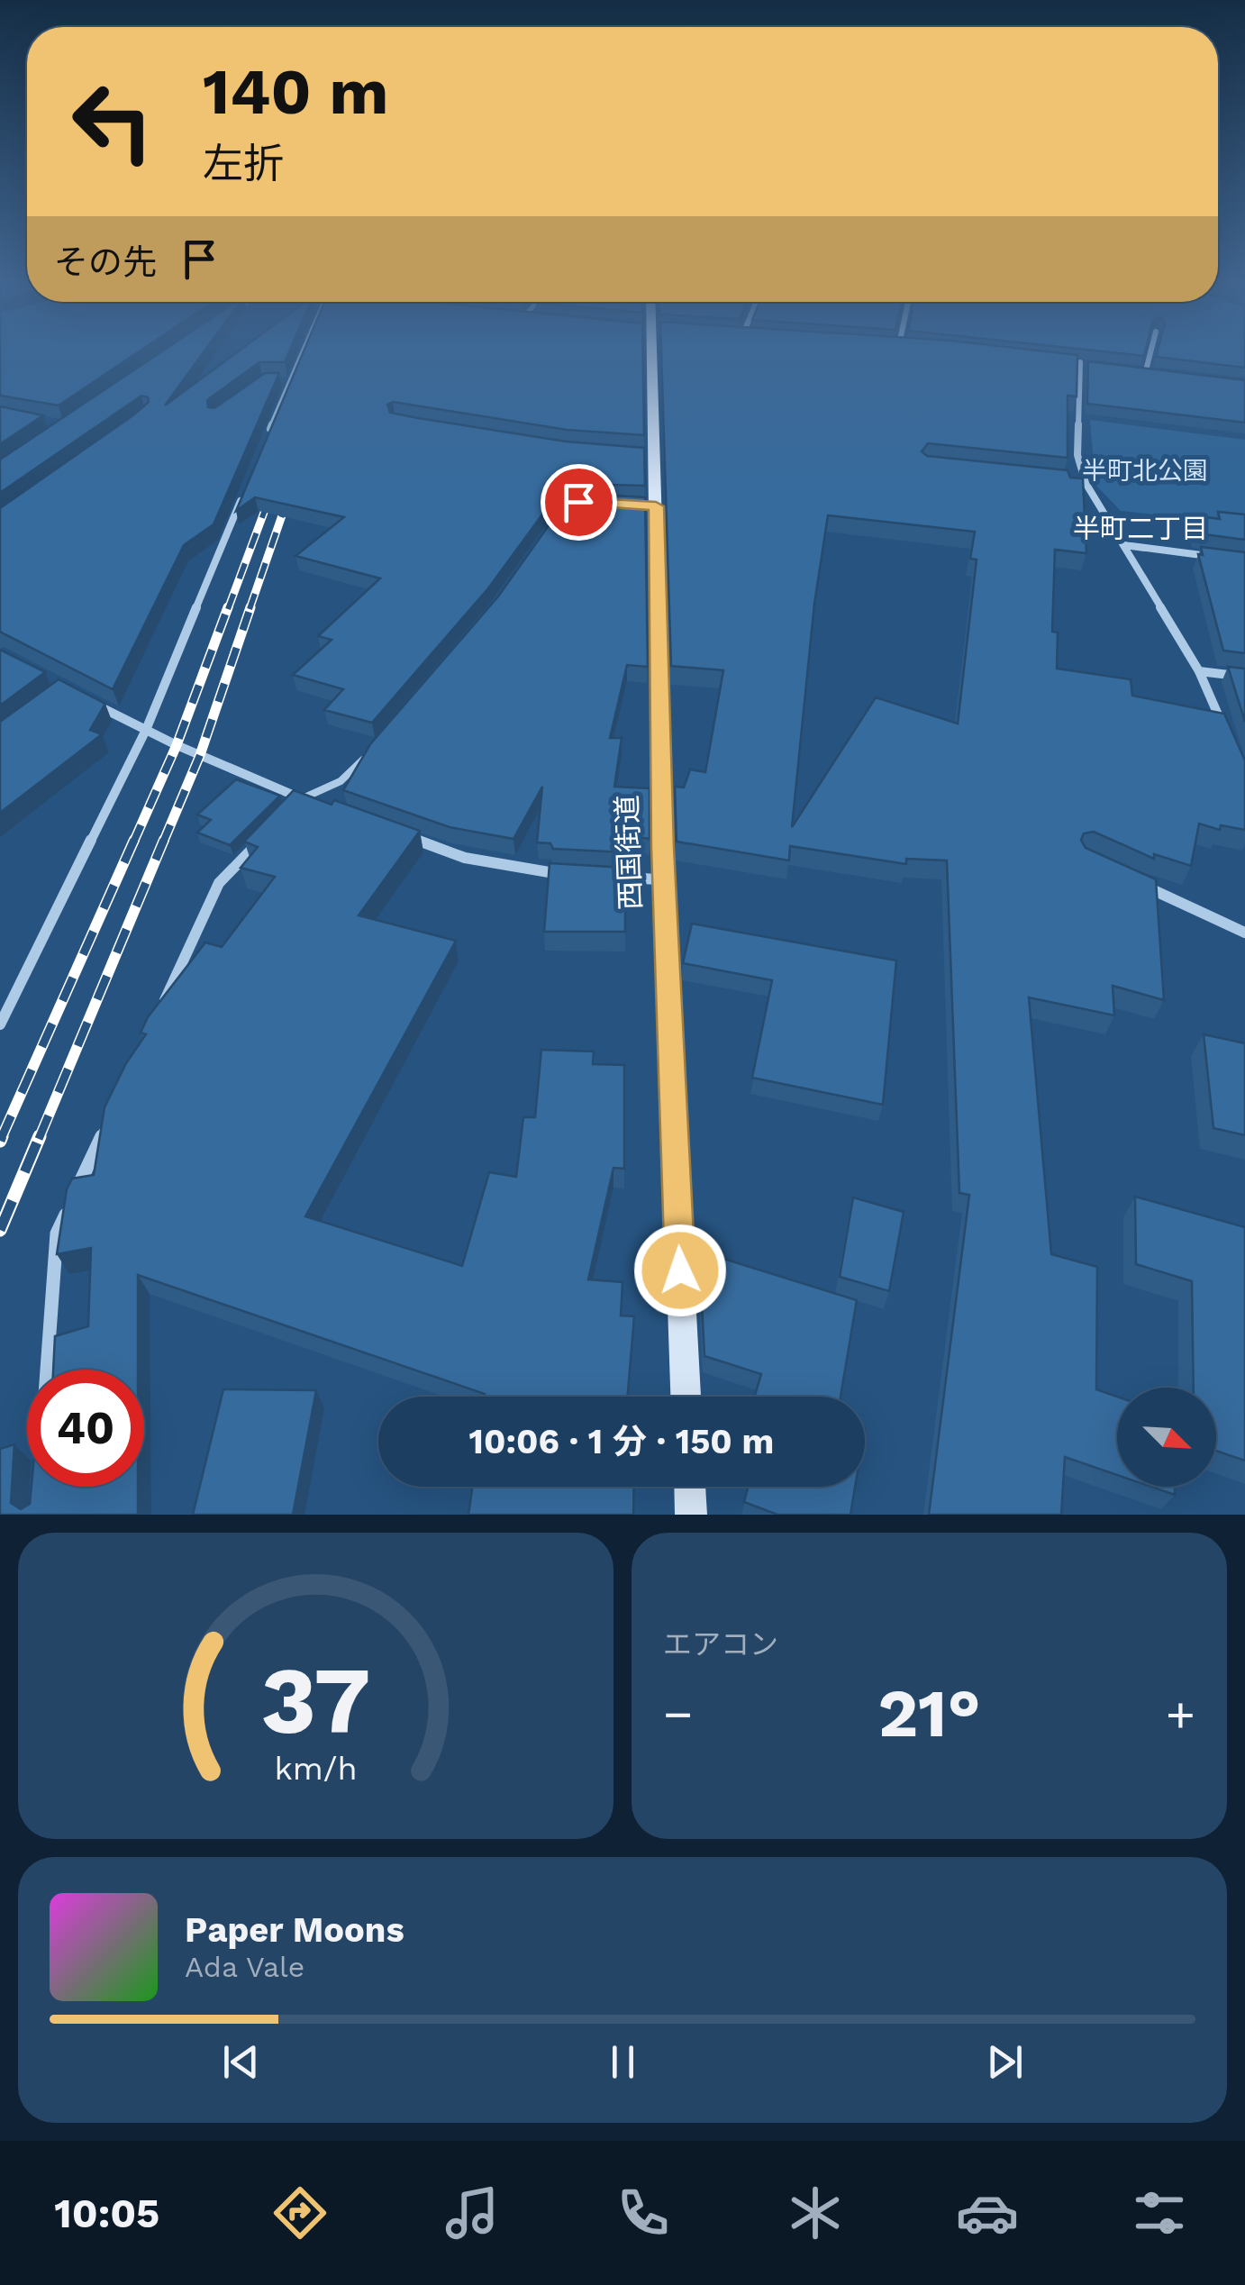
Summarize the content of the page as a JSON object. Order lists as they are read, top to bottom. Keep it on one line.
{"streets":{"street":["西国街道"]},"districts":["半町二丁目"],"parks":["半町北公園"],"north":"bottom right","page":{"turn":["140 m","左折"],"then":"その先","limit":"40","trip":"10:06 · 1 分 · 150 m","tile":"エアコン","heat":["−","21°","+"],"song":["Paper Moons","Ada Vale"],"tabs":"10:05","gauge":["37","km/h"]}}
